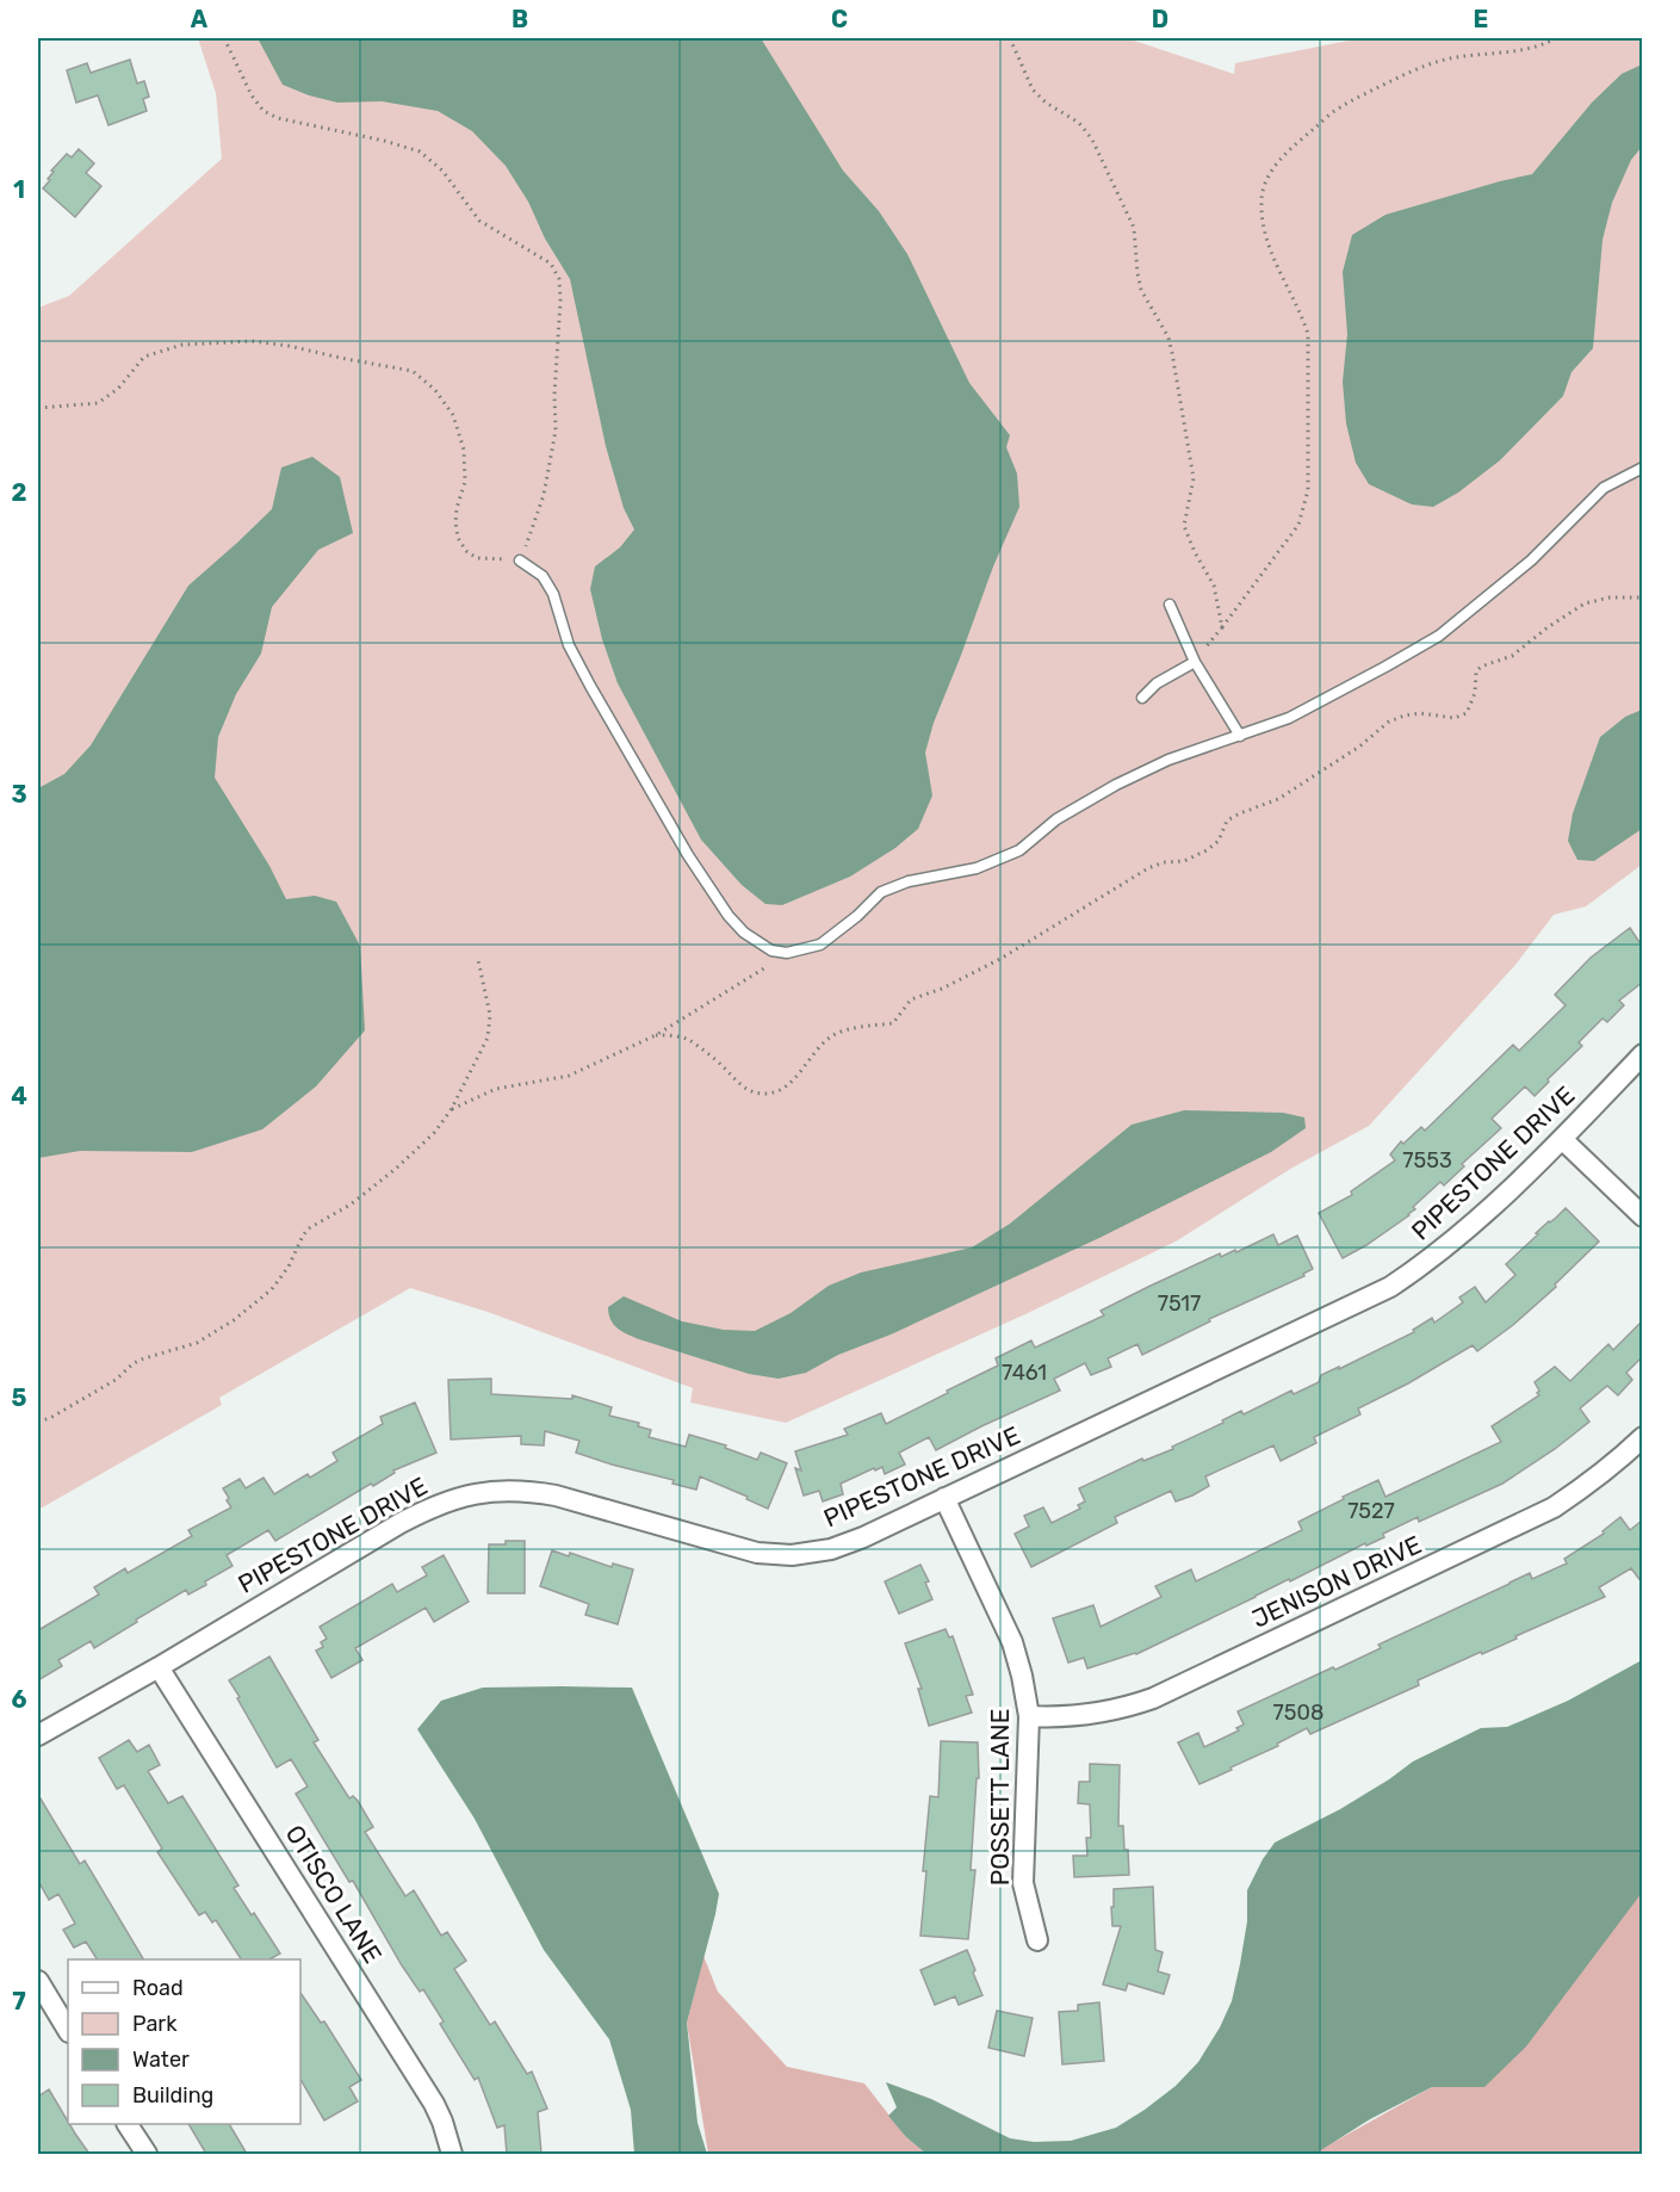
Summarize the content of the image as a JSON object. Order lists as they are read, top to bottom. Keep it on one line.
{"streets":{"street":["PIPESTONE DRIVE","JENISON DRIVE","POSSETT LANE","OTISCO LANE"]},"crossings":[["PIPESTONE DRIVE","POSSETT LANE"],["PIPESTONE DRIVE","OTISCO LANE"],["JENISON DRIVE","POSSETT LANE"]],"house_numbers":["7553","7517","7461","7527","7508"],"legend":["Road","Park","Water","Building"],"grid":{"columns":["A","B","C","D","E"],"rows":["1","2","3","4","5","6","7"]}}
